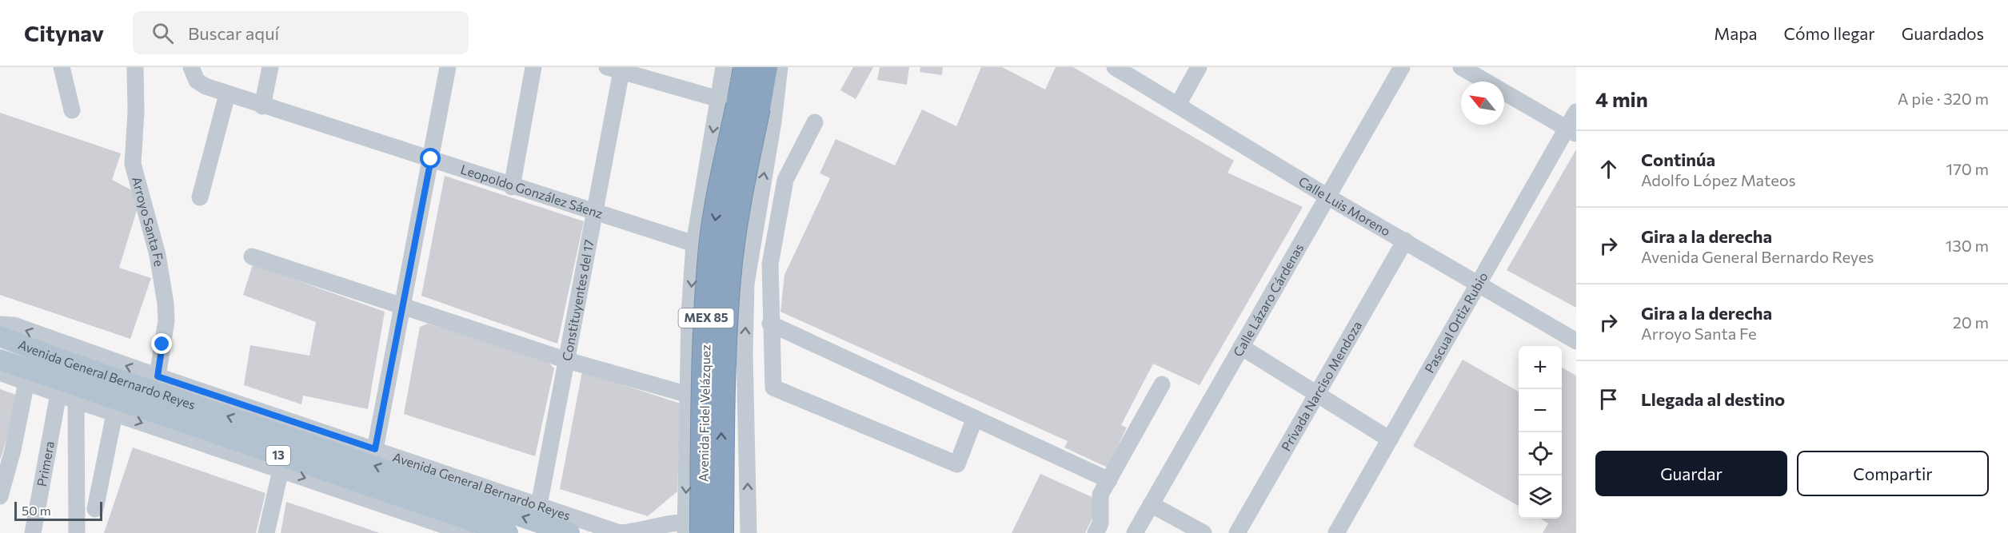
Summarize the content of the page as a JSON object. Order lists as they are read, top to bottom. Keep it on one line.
{"streets":{"highway":["MEX 85","Avenida Fidel Velázquez"],"main road":["Avenida General Bernardo Reyes","13"],"street":["Leopoldo González Sáenz","Calle Luis Moreno","Arroyo Santa Fe","Constituyentes del 17","Calle Lázaro Cárdenas","Pascual Ortiz Rubio","Privada Narciso Mendoza","Primera"]},"crossings":[["Leopoldo González Sáenz","Constituyentes del 17"],["Calle Luis Moreno","Calle Lázaro Cárdenas"],["Calle Luis Moreno","Pascual Ortiz Rubio"],["Calle Luis Moreno","Privada Narciso Mendoza"],["Arroyo Santa Fe","Avenida General Bernardo Reyes"],["Constituyentes del 17","Avenida General Bernardo Reyes"],["Avenida General Bernardo Reyes","Avenida Fidel Velázquez"],["Avenida General Bernardo Reyes","Primera"]],"scale_bar":"50 m","north":"top left","page":{"header":"Citynav","search":"Buscar aquí","nav":["Mapa","Cómo llegar","Guardados"],"heading":["4 min","A pie · 320 m"],"list":[["Continúa","Adolfo López Mateos","170 m"],["Gira a la derecha","Avenida General Bernardo Reyes","130 m"],["Gira a la derecha","Arroyo Santa Fe","20 m"],"Llegada al destino"],"map_buttons":["+","−"],"buttons":["Guardar","Compartir"],"scale":"50 m"}}
